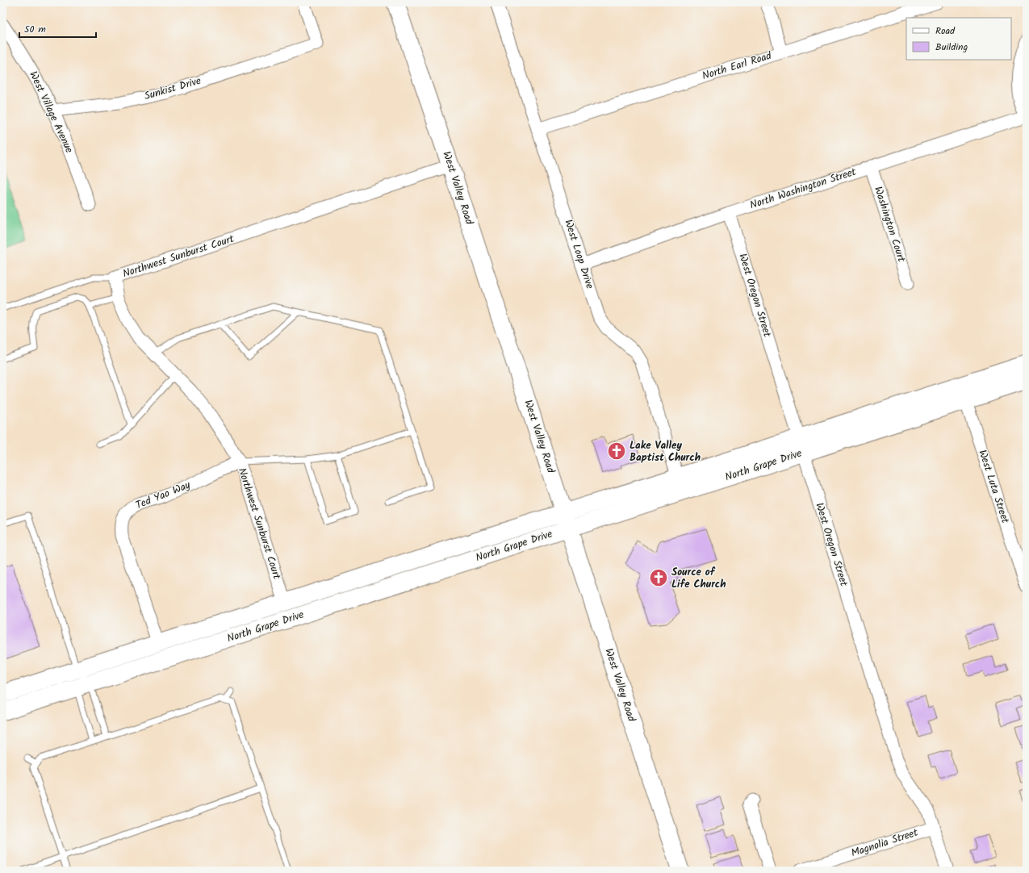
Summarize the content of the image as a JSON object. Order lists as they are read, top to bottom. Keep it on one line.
{"streets":{"main road":["West Valley Road","North Grape Drive"],"street":["North Earl Road","Sunkist Drive","West Village Avenue","North Washington Street","Washington Court","West Loop Drive","Northwest Sunburst Court","West Oregon Street","West Luta Street","Ted Yao Way","Magnolia Street"]},"crossings":[["North Earl Road","West Loop Drive"],["Sunkist Drive","West Village Avenue"],["West Valley Road","Northwest Sunburst Court"],["West Valley Road","North Grape Drive"],["North Washington Street","Washington Court"],["North Washington Street","West Loop Drive"],["North Washington Street","West Oregon Street"],["West Loop Drive","North Grape Drive"],["Northwest Sunburst Court","North Grape Drive"],["Northwest Sunburst Court","Ted Yao Way"],["West Oregon Street","North Grape Drive"],["West Oregon Street","Magnolia Street"],["North Grape Drive","West Luta Street"],["North Grape Drive","Ted Yao Way"]],"places":{"church":["Lake Valley Baptist Church","Source of Life Church"]},"legend":["Road","Building"],"scale_bar":"50 m"}
